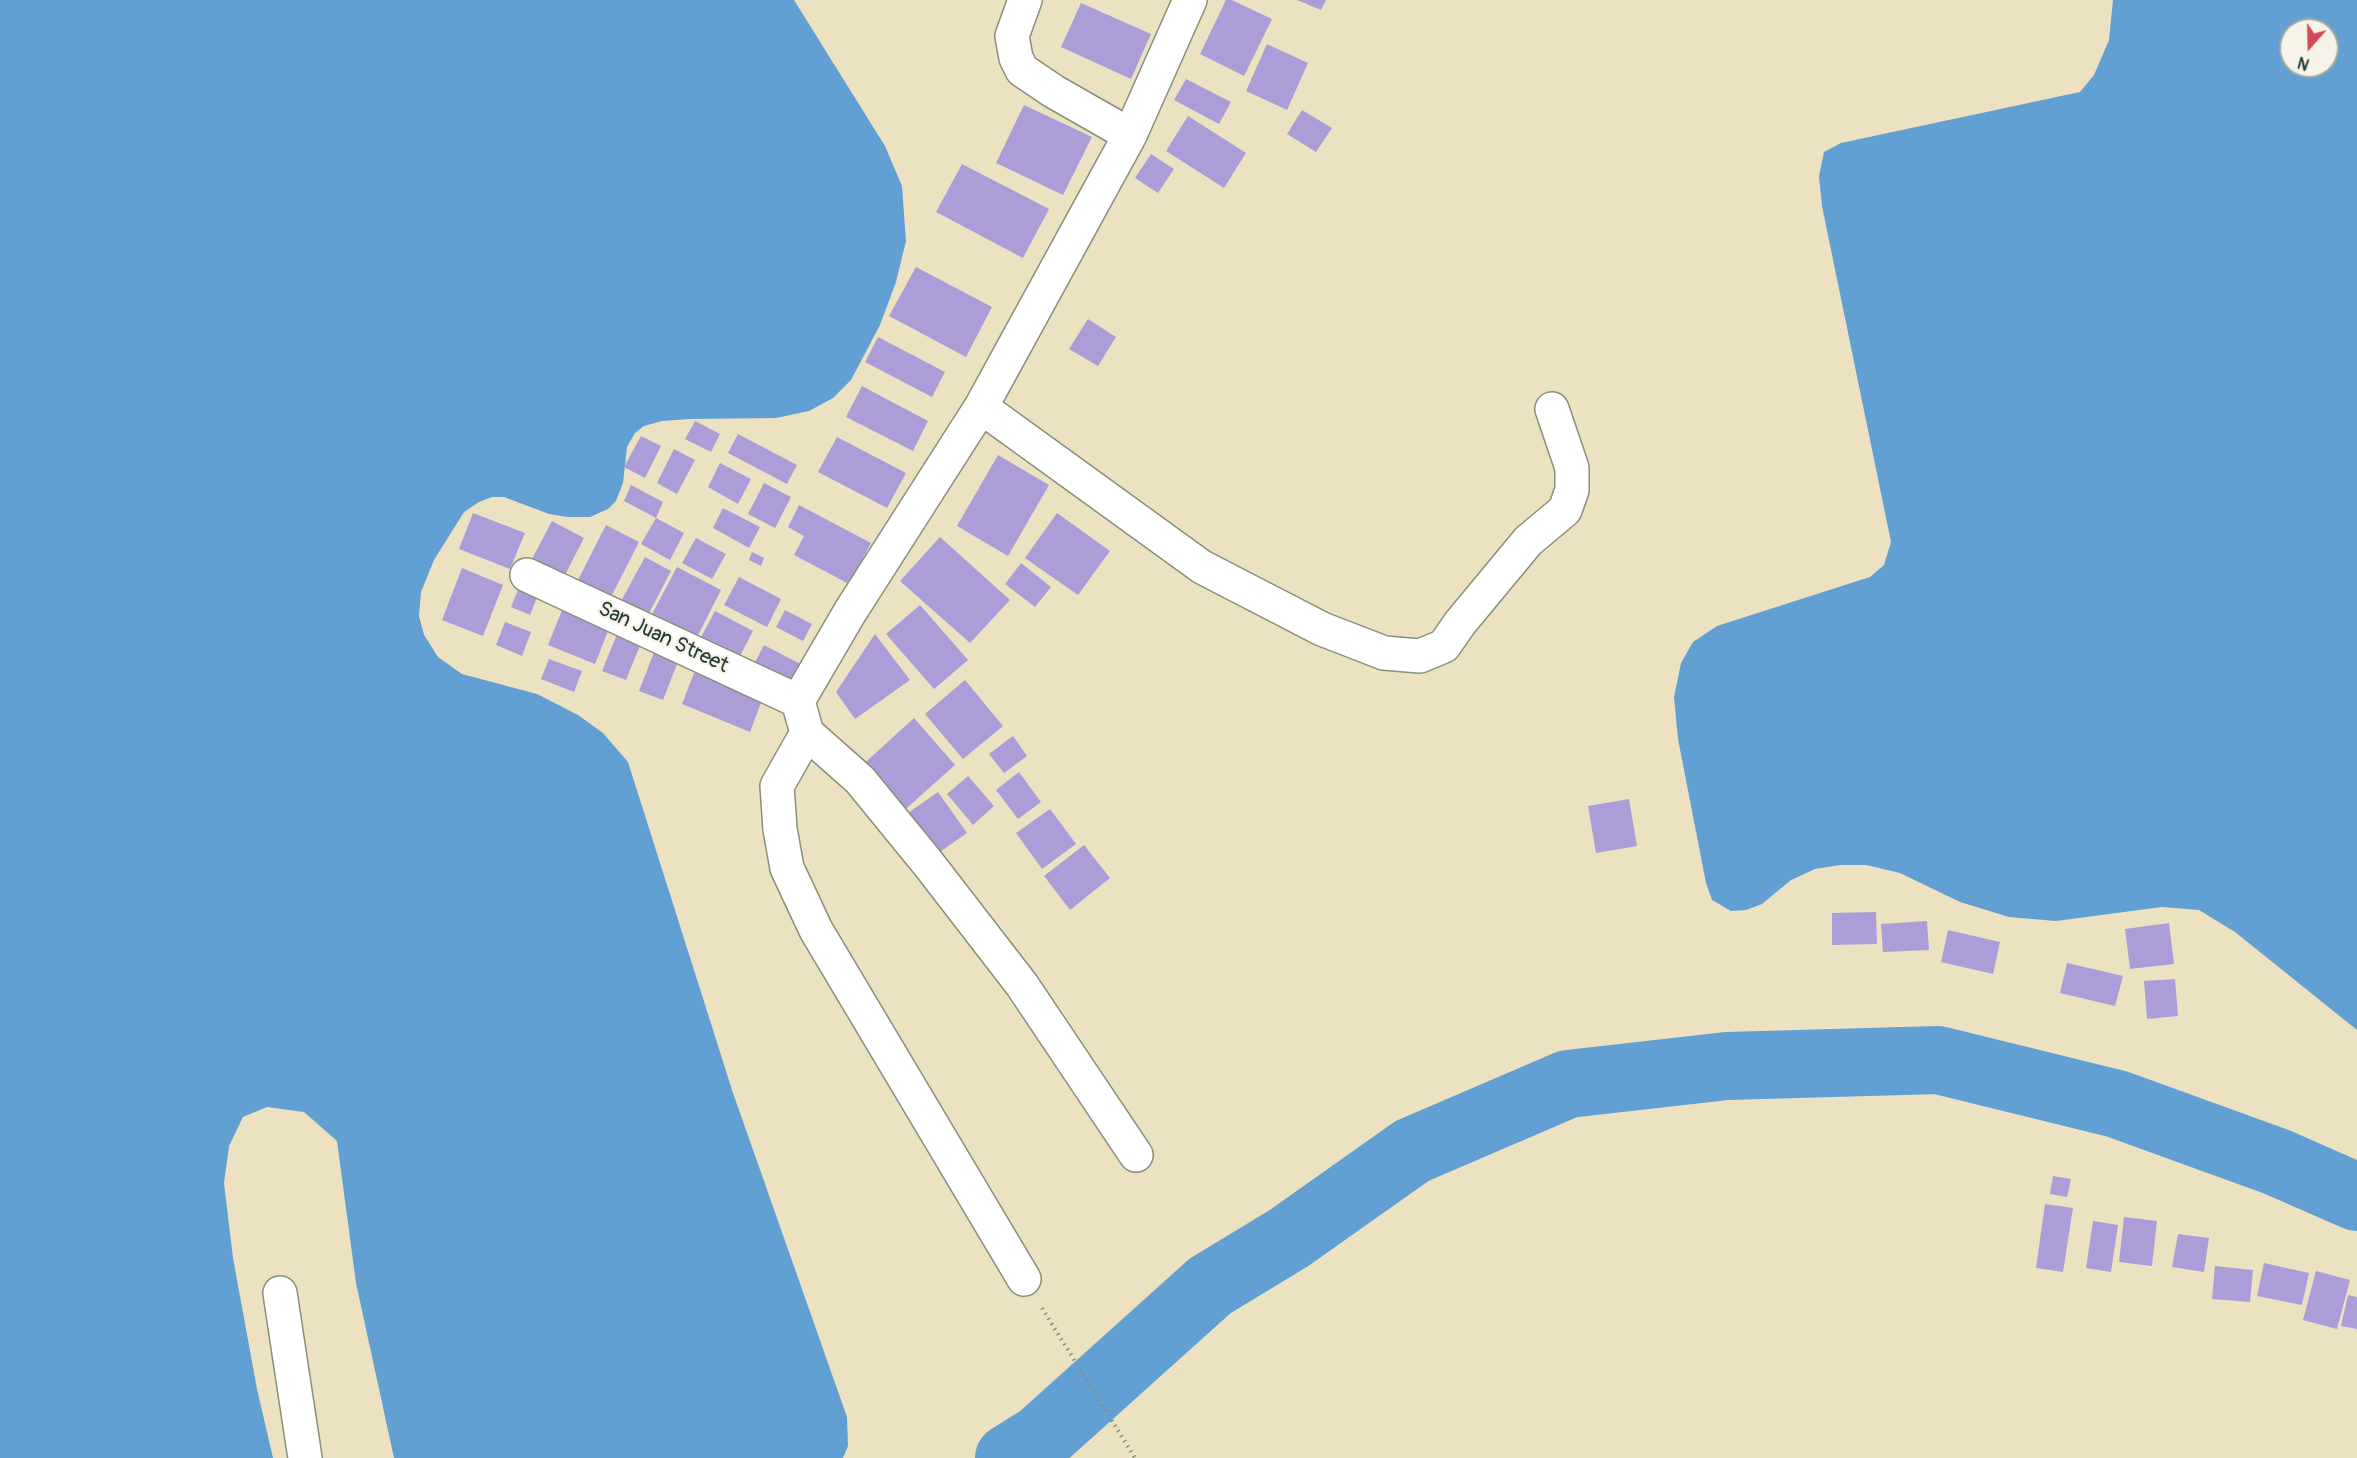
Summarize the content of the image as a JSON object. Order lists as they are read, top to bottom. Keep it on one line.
{"streets":{"street":["San Juan Street"]},"north":"bottom"}
